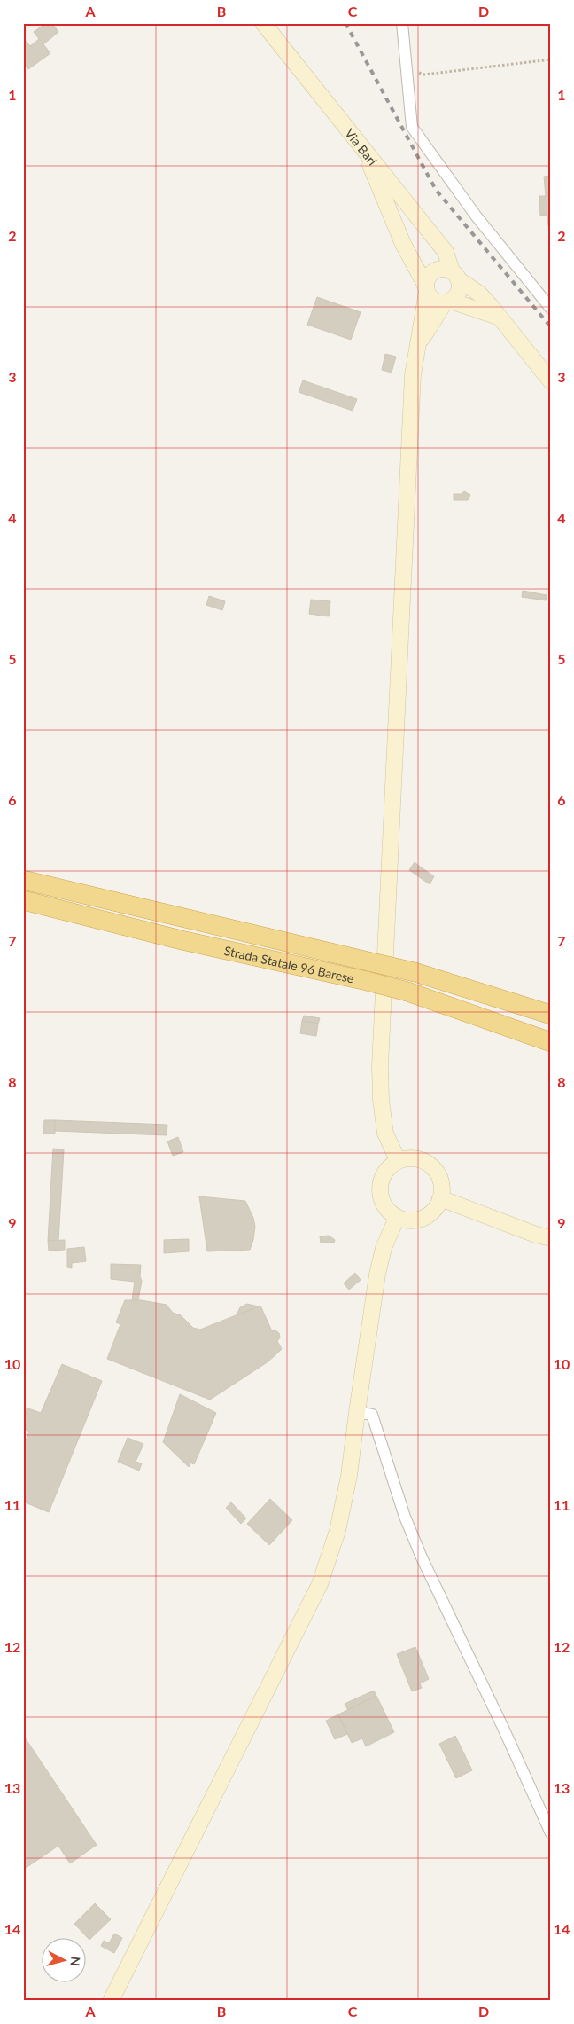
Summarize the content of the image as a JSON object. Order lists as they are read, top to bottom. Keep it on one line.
{"streets":{"highway":["Strada Statale 96 Barese"],"main road":["Via Bari"]},"north":"right","grid":{"columns":["A","B","C","D"],"rows":["1","2","3","4","5","6","7","8","9","10","11","12","13","14"]}}
